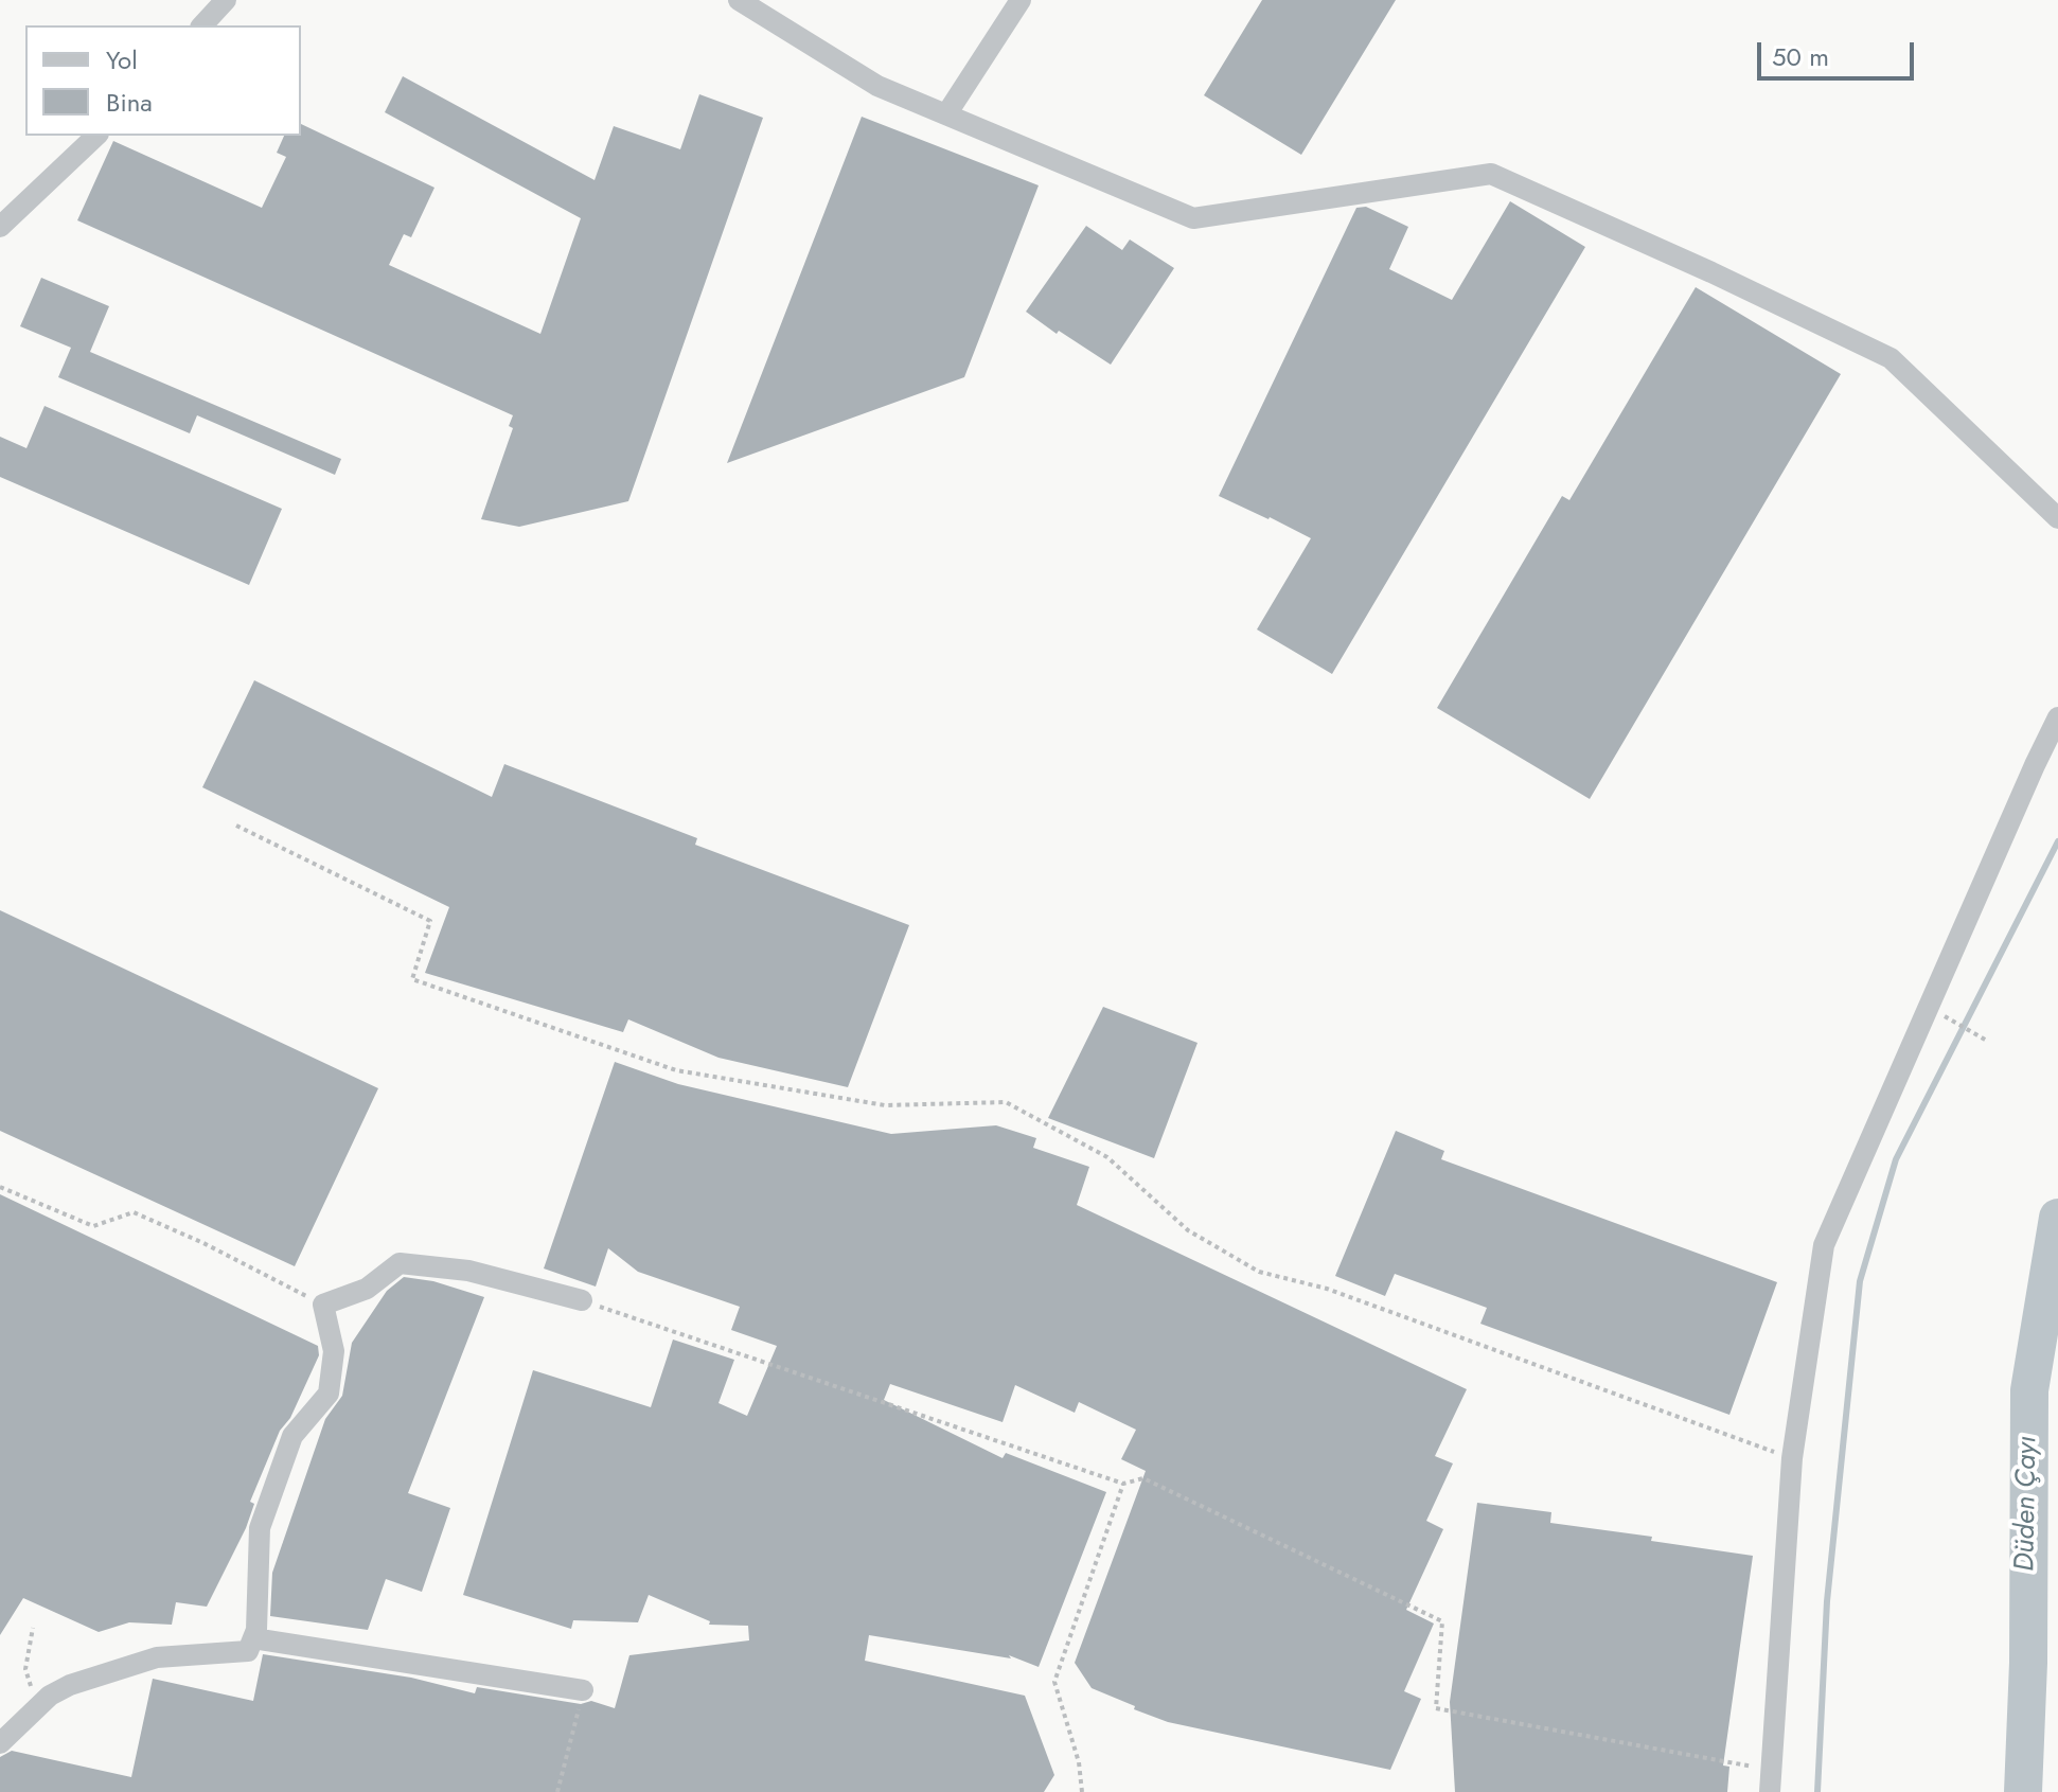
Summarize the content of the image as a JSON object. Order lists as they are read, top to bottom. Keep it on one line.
{"water":["Düden Çayı"],"legend":["Yol","Bina"],"scale_bar":"50 m"}
